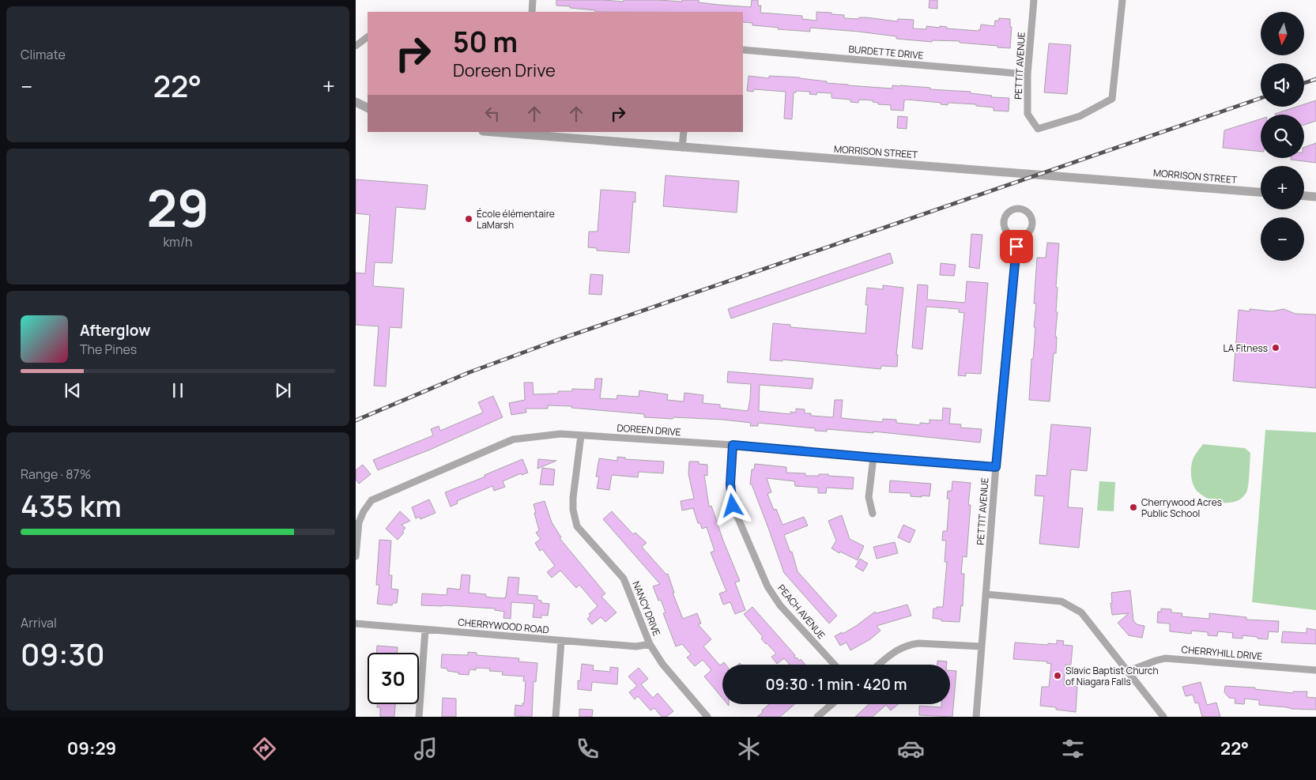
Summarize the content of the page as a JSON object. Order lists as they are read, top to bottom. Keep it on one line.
{"streets":{"street":["BURDETTE DRIVE","PETTIT AVENUE","MORRISON STREET","DOREEN DRIVE","NANCY DRIVE","PEACH AVENUE","CHERRYWOOD ROAD","CHERRYHILL DRIVE"]},"crossings":[["BURDETTE DRIVE","PETTIT AVENUE"],["PETTIT AVENUE","DOREEN DRIVE"],["DOREEN DRIVE","NANCY DRIVE"],["DOREEN DRIVE","PEACH AVENUE"],["NANCY DRIVE","CHERRYWOOD ROAD"]],"places":["École élémentaire LaMarsh","LA Fitness","Cherrywood Acres Public School","Slavic Baptist Church of Niagara Falls"],"north":"bottom","page":{"tile":["Climate",["29","km/h"],["Range · 87%","435 km"],["Arrival","09:30"]],"map_buttons":["+","−"],"turn":["50 m","Doreen Drive"],"heat":["−","22°","+"],"song":["Afterglow","The Pines"],"limit":"30","trip":"09:30 · 1 min · 420 m","tabs":["09:29","22°"]}}
